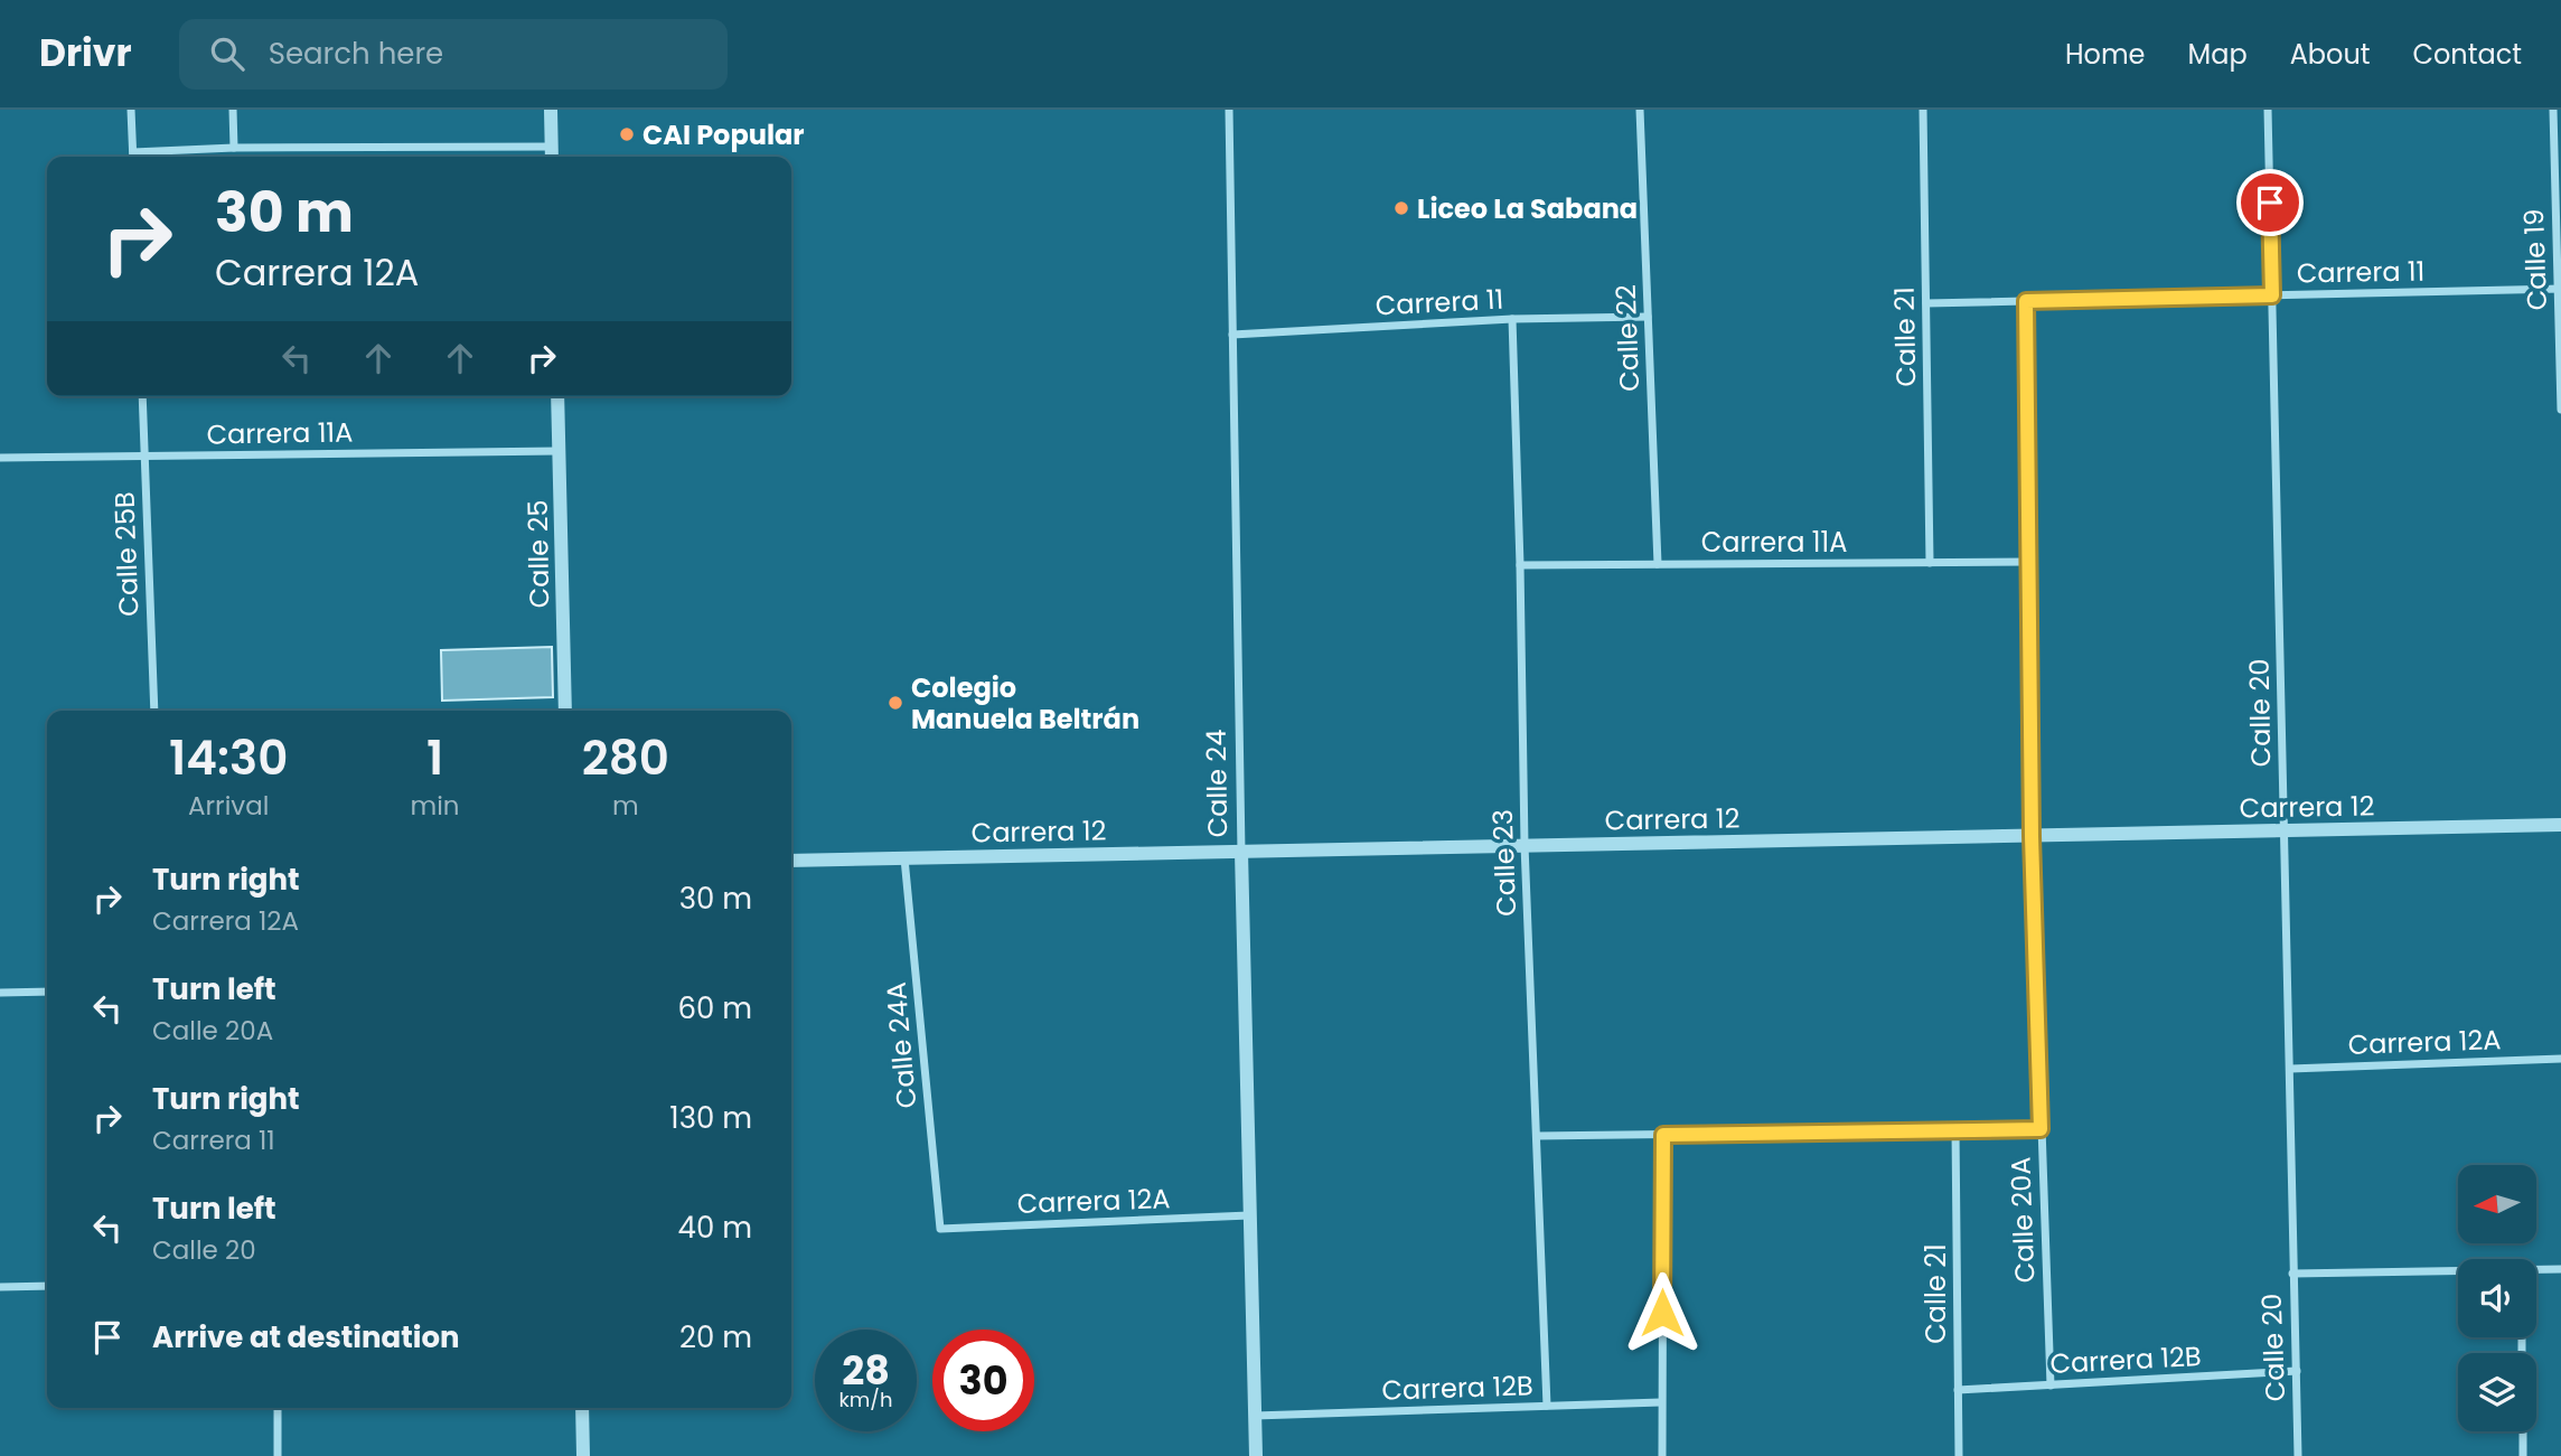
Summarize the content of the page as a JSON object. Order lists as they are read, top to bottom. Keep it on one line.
{"streets":{"street":["Calle 19","Carrera 11","Calle 21","Calle 22","Carrera 11A","Calle 25B","Calle 25","Calle 20","Calle 24","Carrera 12","Calle 23","Carrera 12A","Calle 24A","Calle 20A","Carrera 12B"]},"crossings":[["Calle 19","Carrera 11"],["Carrera 11","Calle 21"],["Carrera 11","Calle 22"],["Carrera 11","Calle 20"],["Carrera 11","Calle 24"],["Carrera 11","Calle 23"],["Carrera 11","Calle 20A"],["Calle 21","Carrera 11A"],["Calle 21","Carrera 12B"],["Calle 22","Carrera 11A"],["Carrera 11A","Calle 25B"],["Carrera 11A","Calle 25"],["Carrera 11A","Calle 23"],["Carrera 11A","Calle 20A"],["Calle 20","Carrera 12"],["Calle 20","Carrera 12A"],["Calle 20","Carrera 12B"],["Calle 24","Carrera 12"],["Calle 24","Carrera 12A"],["Calle 24","Carrera 12B"],["Carrera 12","Calle 23"],["Carrera 12","Calle 24A"],["Carrera 12","Calle 20A"],["Calle 23","Carrera 12B"],["Carrera 12A","Calle 24A"],["Calle 20A","Carrera 12B"]],"places":["CAI Popular","Liceo La Sabana","Colegio Manuela Beltrán"],"north":"left","page":{"header":"Drivr","search":"Search here","nav":["Home","Map","About","Contact"],"turn":["30 m","Carrera 12A"],"eta":["14:30","Arrival","1","min","280","m"],"list":[{"name":"Turn right","note":"Carrera 12A","value":"30 m"},{"name":"Turn left","note":"Calle 20A","value":"60 m"},{"name":"Turn right","note":"Carrera 11","value":"130 m"},{"name":"Turn left","note":"Calle 20","value":"40 m"},{"name":"Arrive at destination","value":"20 m"}],"speed":"28 km/h","limit":"30"}}
